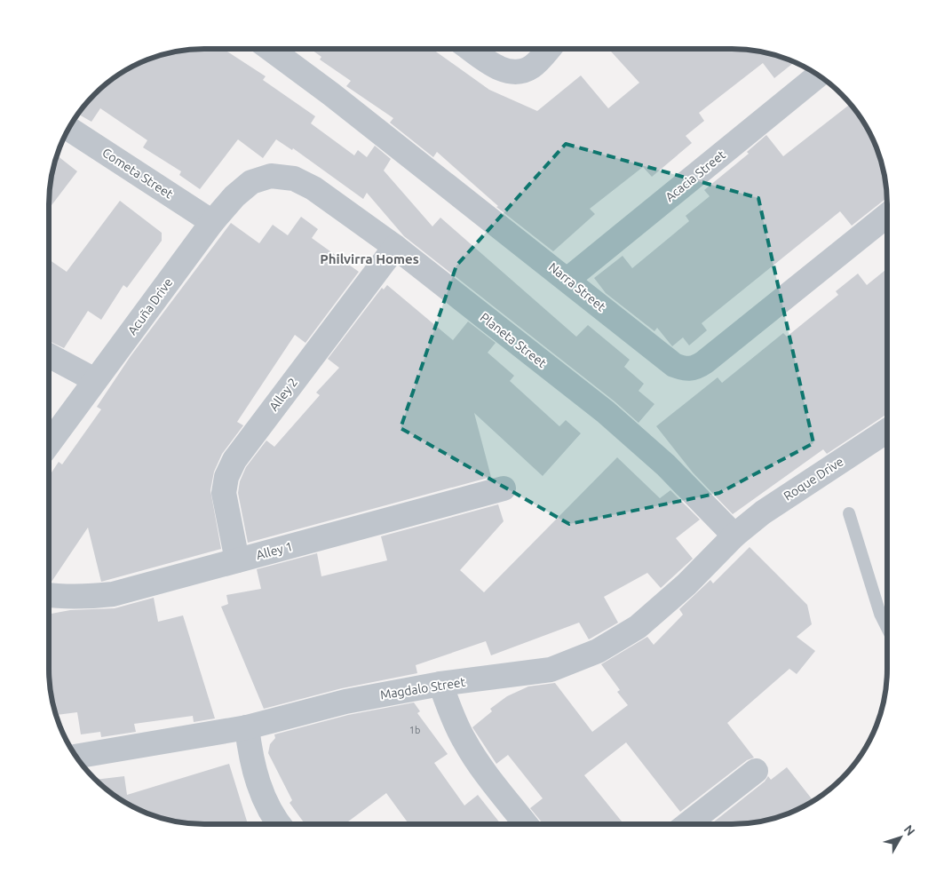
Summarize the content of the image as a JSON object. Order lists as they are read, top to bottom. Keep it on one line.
{"streets":{"street":["Cometa Street","Acacia Street","Narra Street","Acuña Drive","Planeta Street","Alley 2","Roque Drive","Alley 1","Magdalo Street"]},"crossings":[["Cometa Street","Acuña Drive"],["Acacia Street","Narra Street"],["Acuña Drive","Planeta Street"],["Planeta Street","Alley 2"],["Planeta Street","Roque Drive"],["Planeta Street","Magdalo Street"],["Alley 2","Alley 1"],["Roque Drive","Magdalo Street"]],"districts":["Philvirra Homes"],"house_numbers":["1b"],"north":"top right"}
